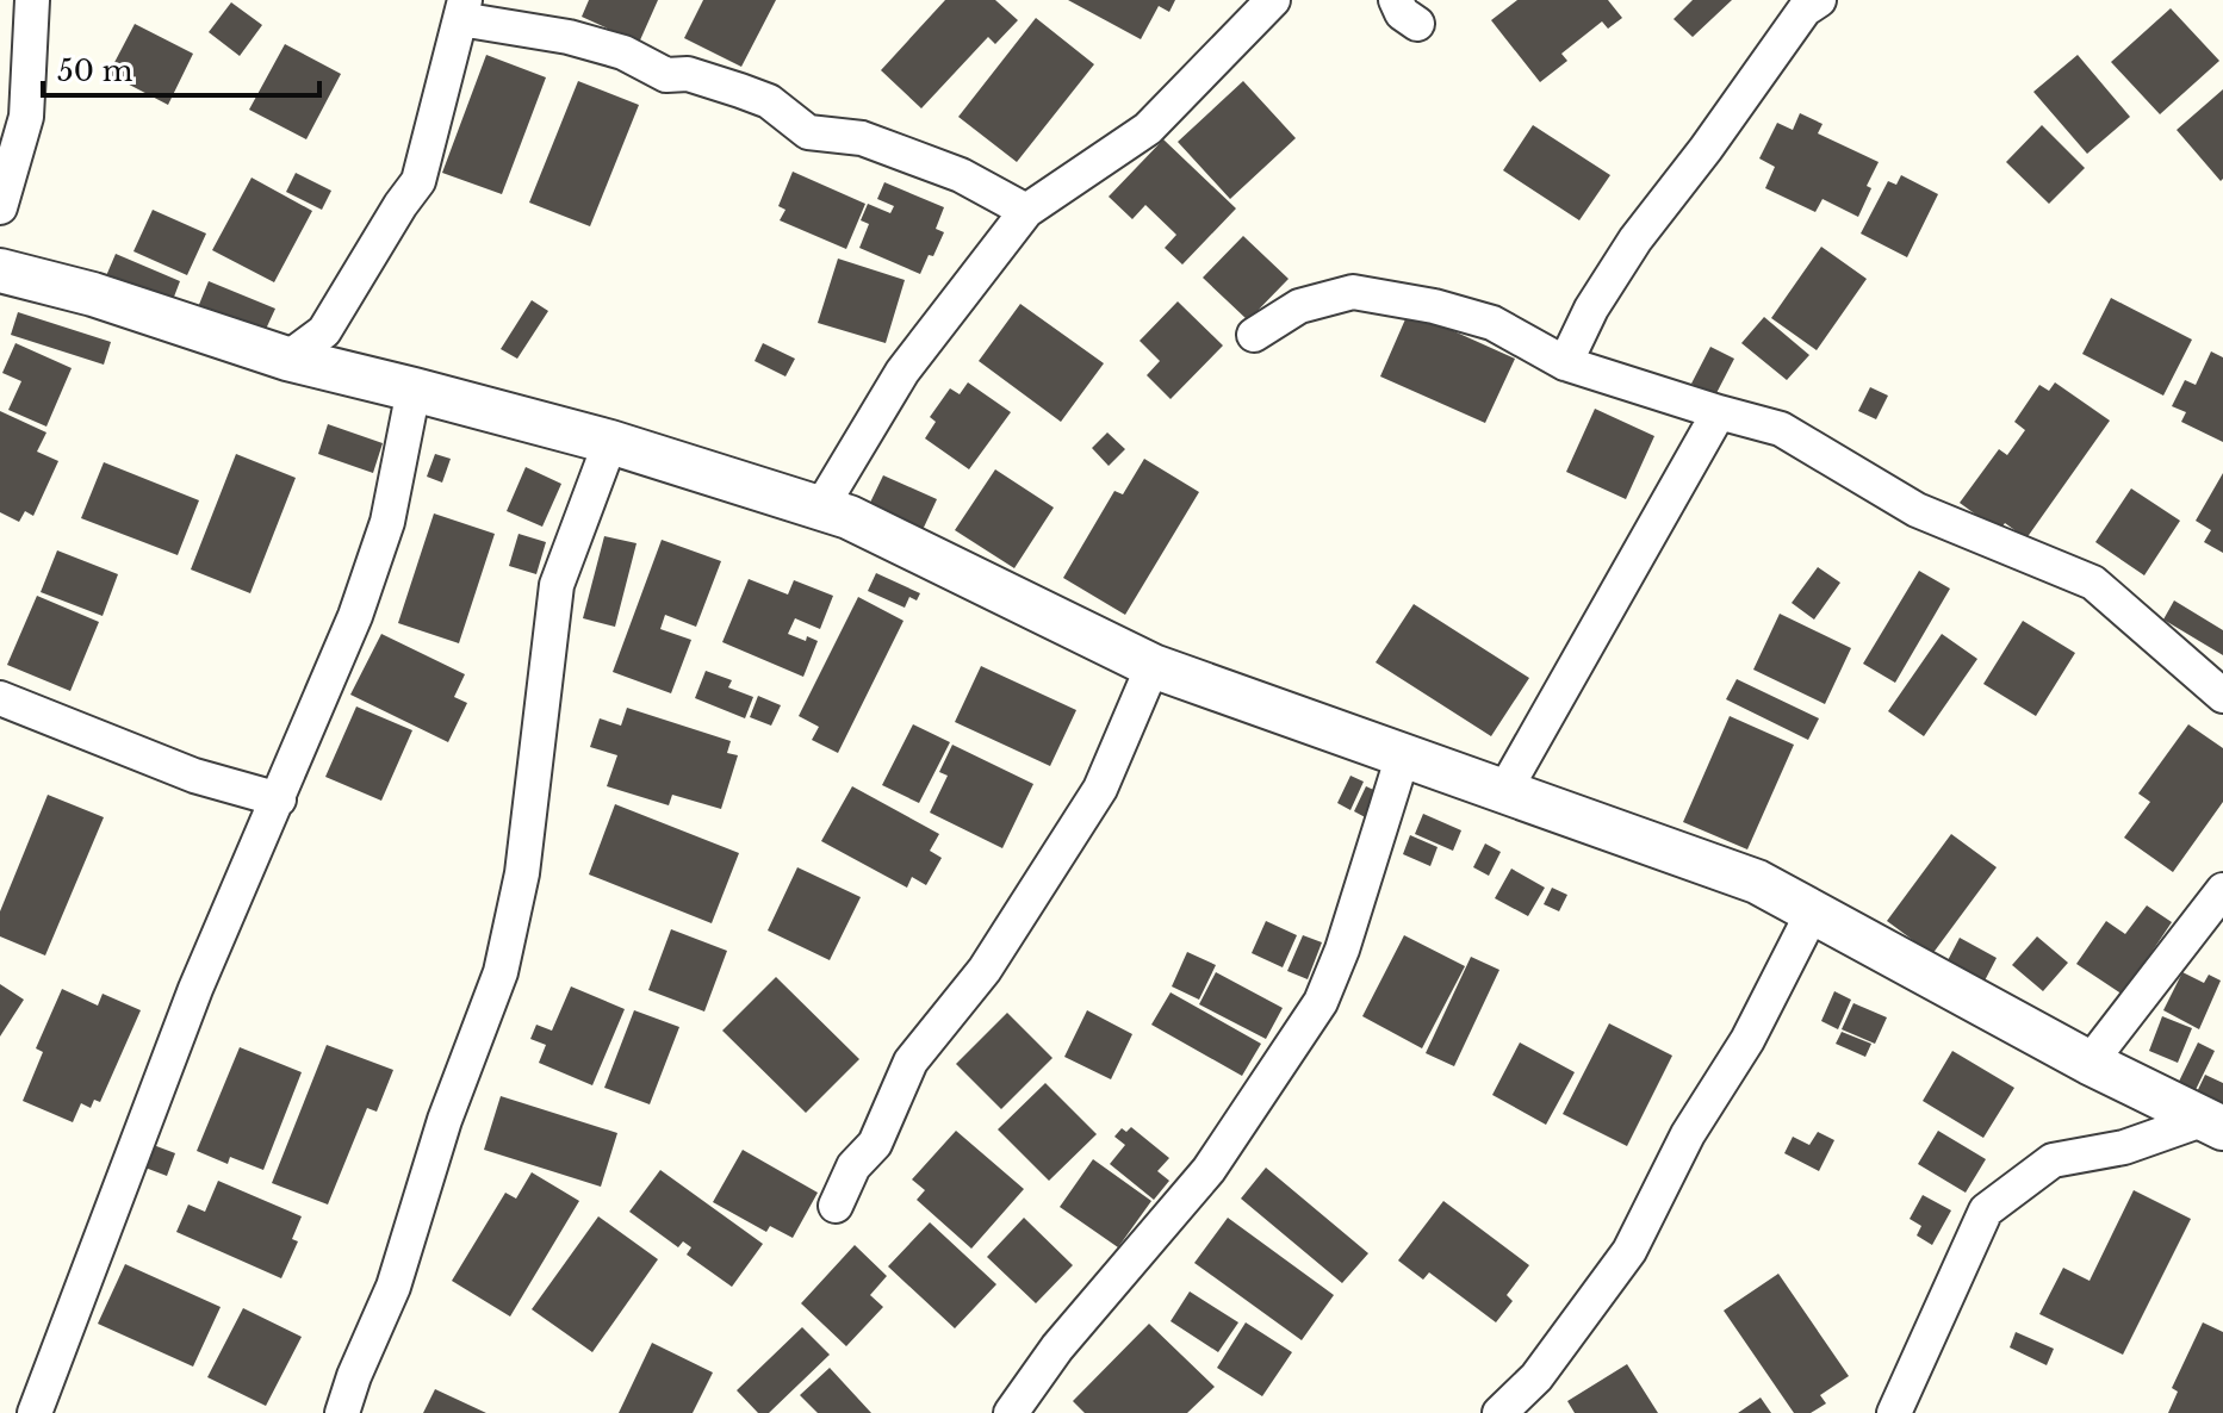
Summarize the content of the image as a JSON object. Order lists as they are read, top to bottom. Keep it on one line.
{"scale_bar":"50 m"}
